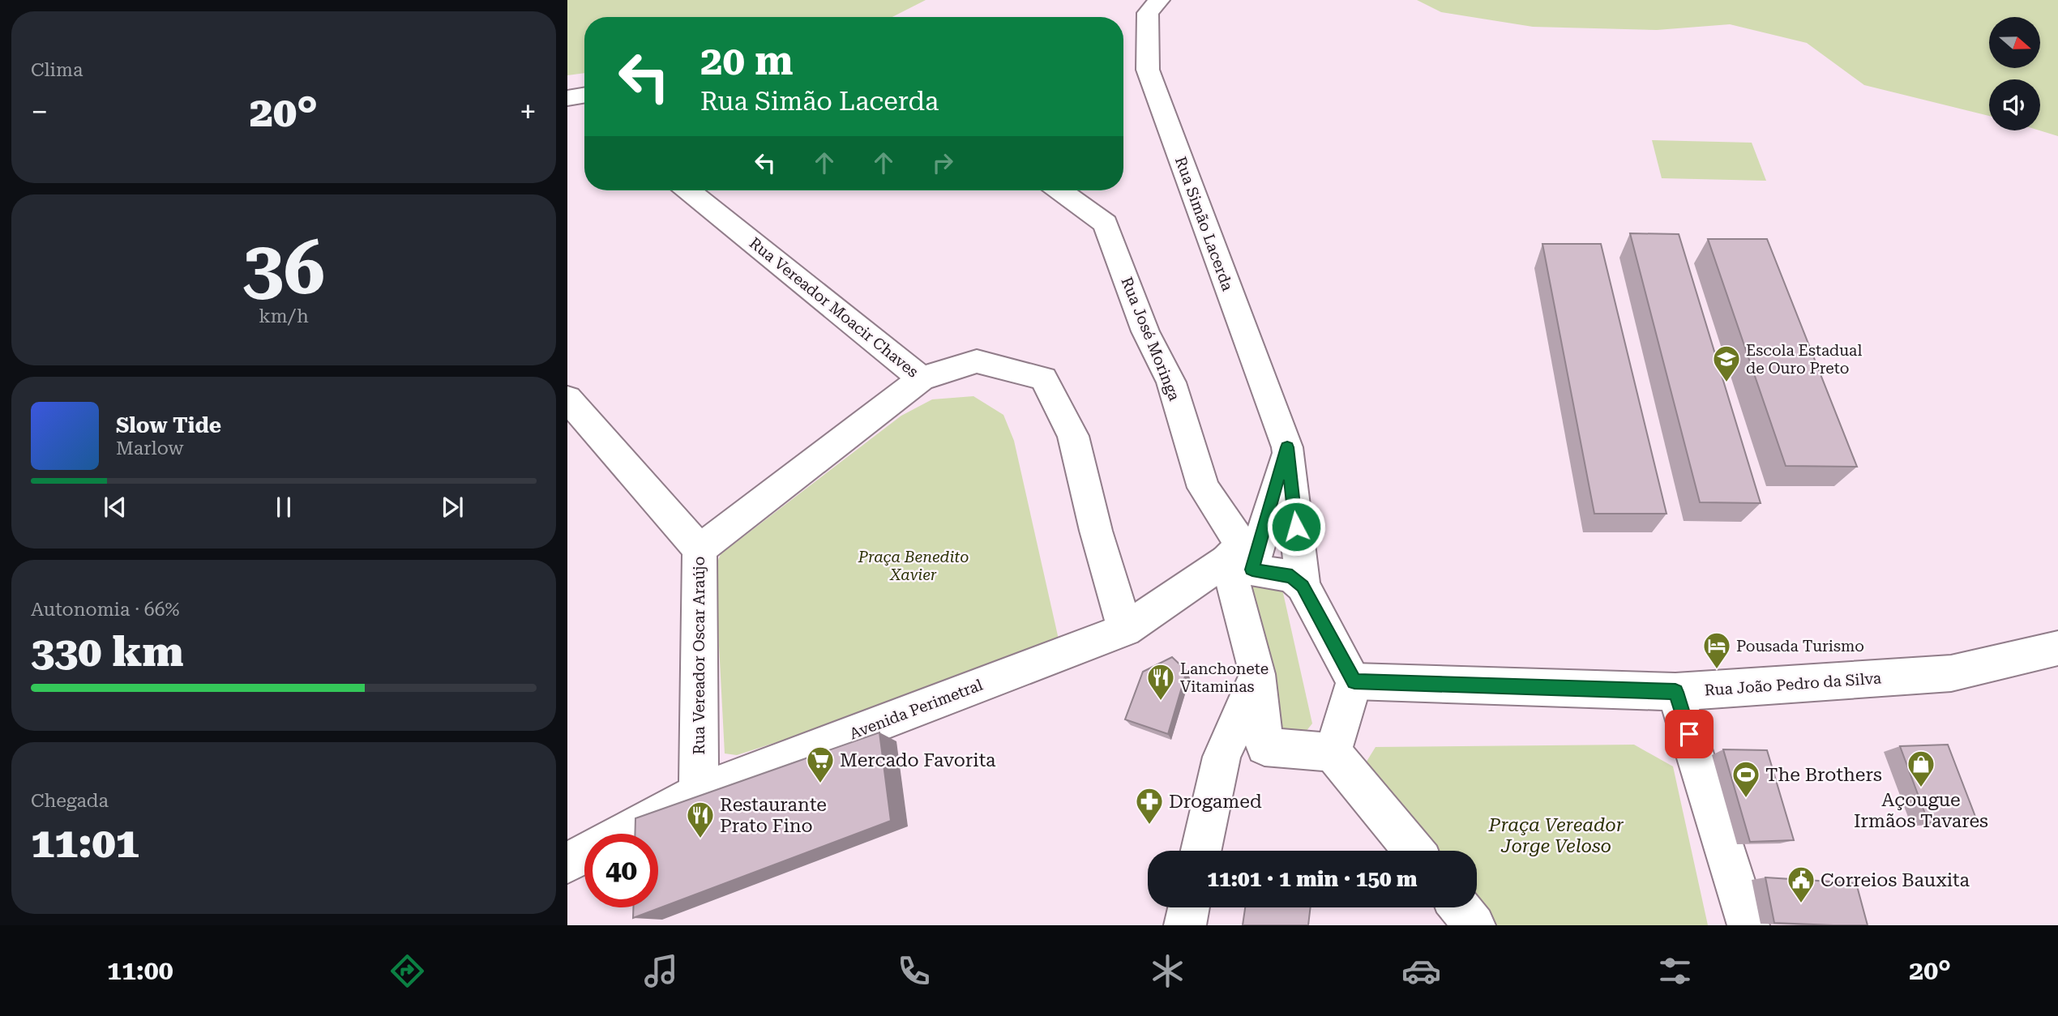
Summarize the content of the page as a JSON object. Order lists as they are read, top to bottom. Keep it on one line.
{"streets":{"street":["Rua Simão Lacerda","Rua Vereador Moacir Chaves","Rua José Moringa","Rua Vereador Oscar Araújo","Rua João Pedro da Silva","Avenida Perimetral"]},"crossings":[["Rua Vereador Moacir Chaves","Avenida Perimetral"],["Rua José Moringa","Avenida Perimetral"],["Rua Vereador Oscar Araújo","Avenida Perimetral"]],"parks":["Praça Benedito Xavier","Praça Vereador Jorge Veloso"],"places":{"school or university":["Escola Estadual de Ouro Preto"],"hotel":["Pousada Turismo"],"restaurant":["Lanchonete Vitaminas","Restaurante Prato Fino"],"supermarket":["Mercado Favorita"],"shop":["Açougue Irmãos Tavares"],"sports":["The Brothers"],"pharmacy":["Drogamed"],"public building":["Correios Bauxita"]},"north":"right","page":{"tile":["Clima",["36","km/h"],["Autonomia · 66%","330 km"],["Chegada","11:01"]],"turn":["20 m","Rua Simão Lacerda"],"heat":["−","20°","+"],"song":["Slow Tide","Marlow"],"limit":"40","trip":"11:01 · 1 min · 150 m","tabs":["11:00","20°"]}}
